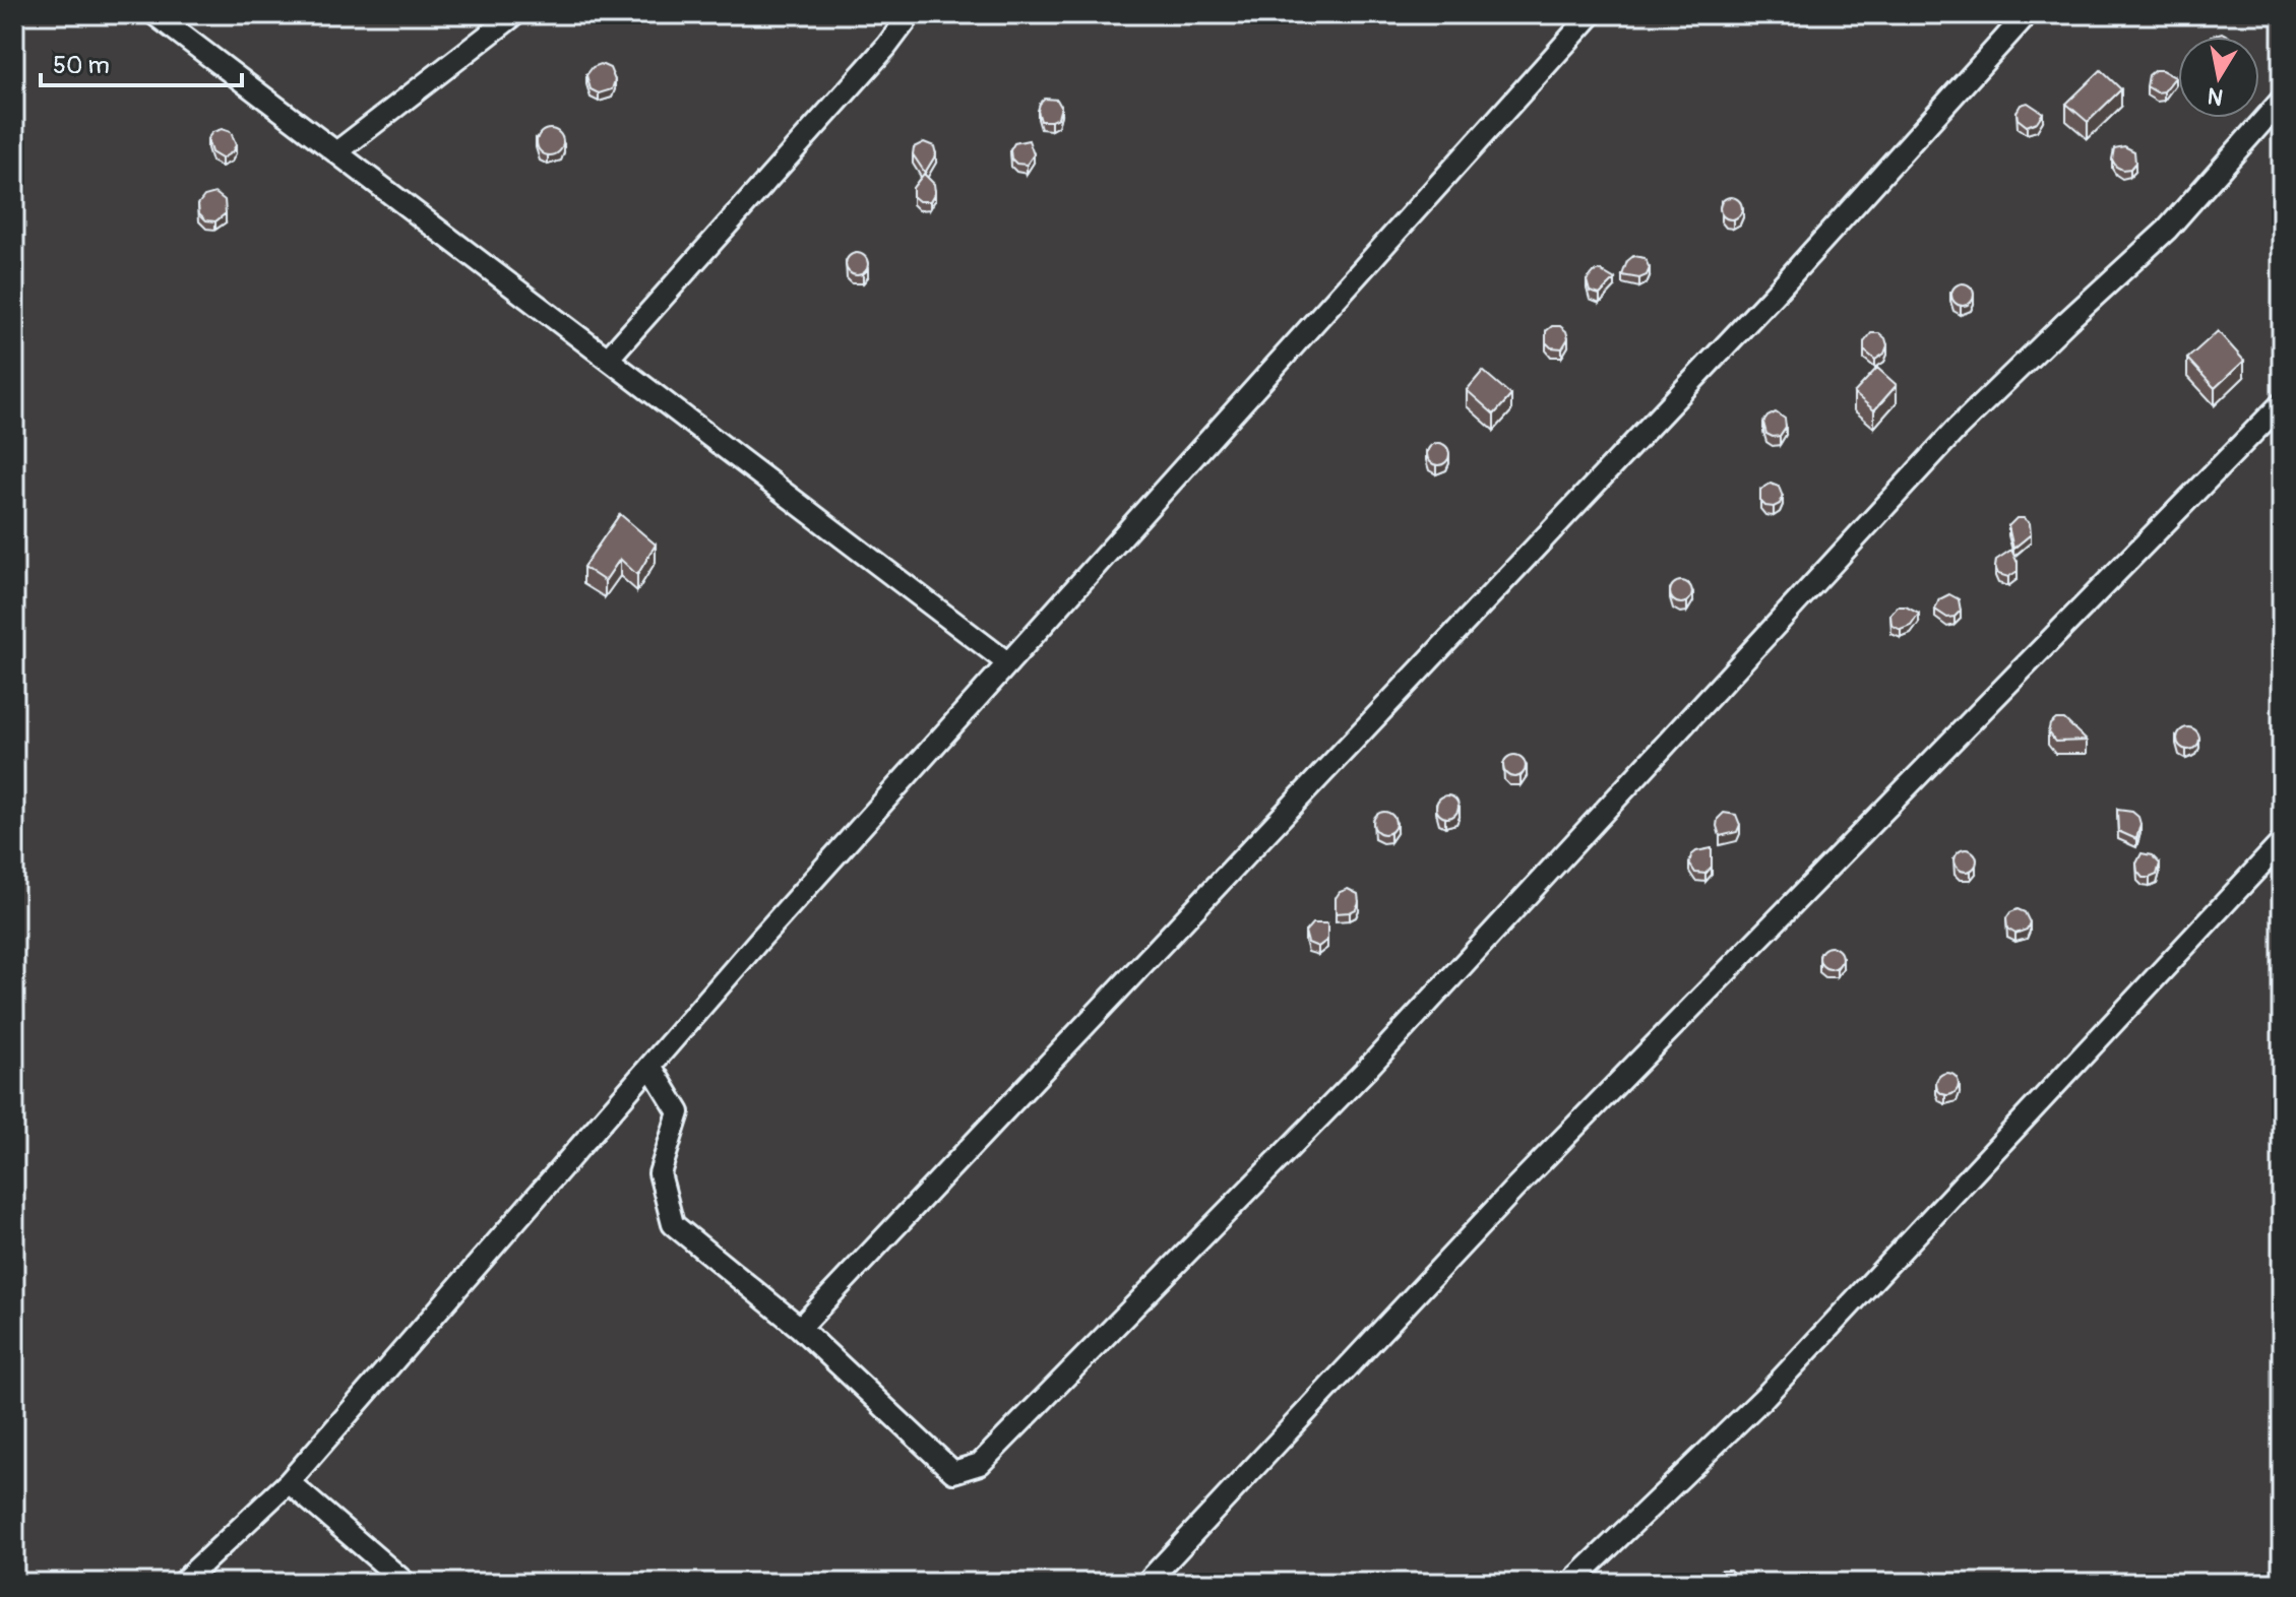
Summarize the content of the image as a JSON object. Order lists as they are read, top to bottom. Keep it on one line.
{"scale_bar":"50 m","north":"bottom"}
